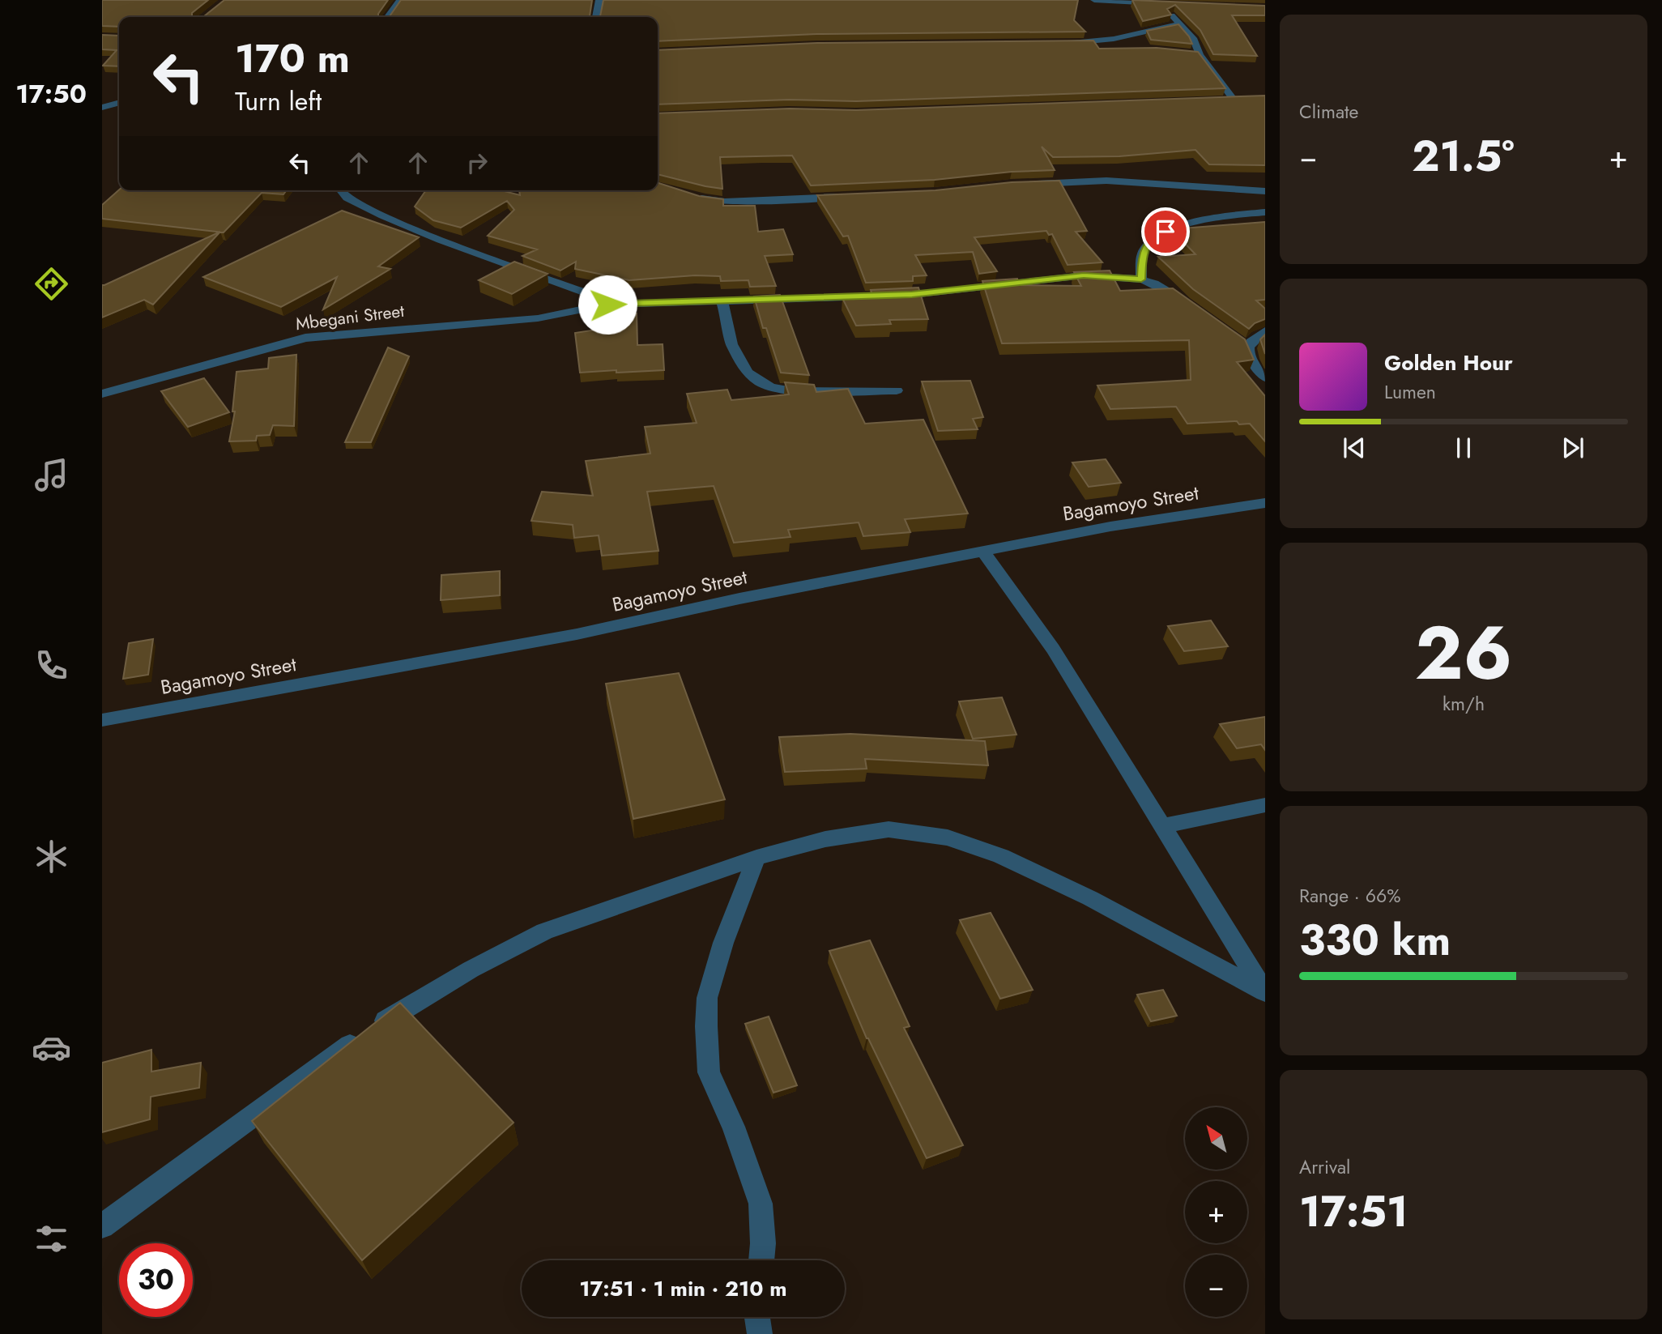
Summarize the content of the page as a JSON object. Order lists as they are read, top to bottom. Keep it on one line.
{"streets":{"street":["Mbegani Street","Bagamoyo Street"]},"north":"top left","page":{"tabs":"17:50","tile":["Climate",["26","km/h"],["Range · 66%","330 km"],["Arrival","17:51"]],"turn":["170 m","Turn left"],"heat":["−","21.5°","+"],"song":["Golden Hour","Lumen"],"map_buttons":["+","−"],"limit":"30","trip":"17:51 · 1 min · 210 m"}}
